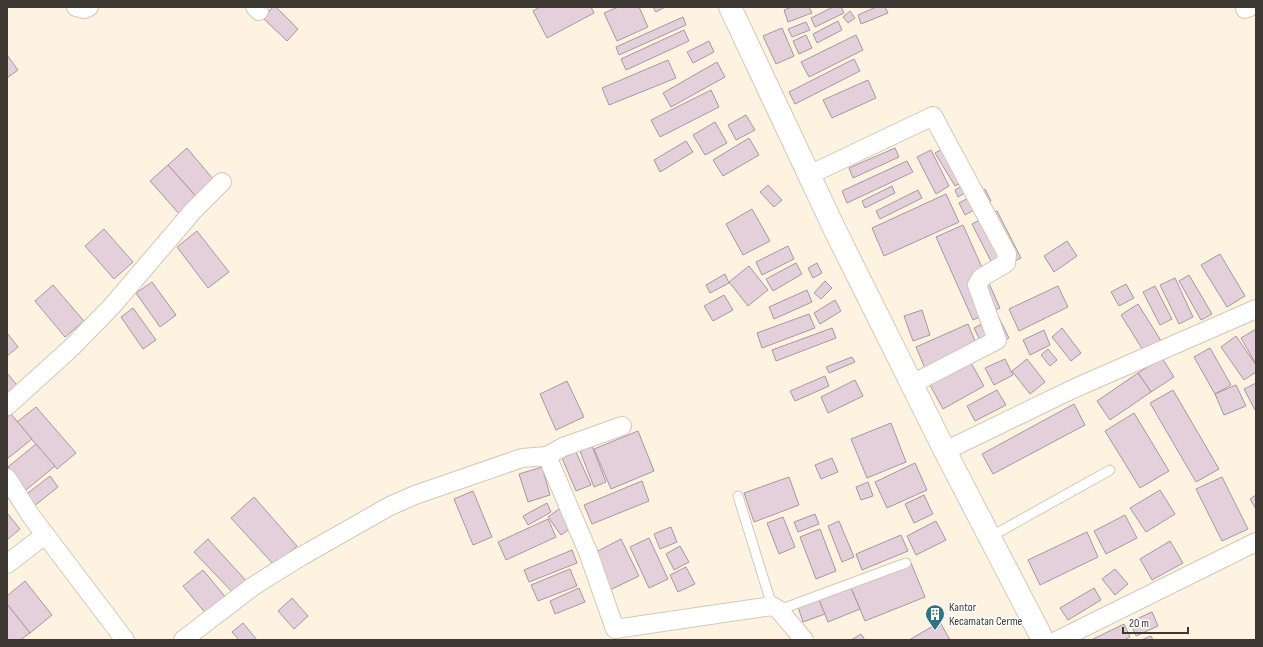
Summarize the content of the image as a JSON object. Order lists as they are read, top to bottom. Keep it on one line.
{"places":{"building":["Kantor Kecamatan Cerme"]},"scale_bar":"20 m"}
